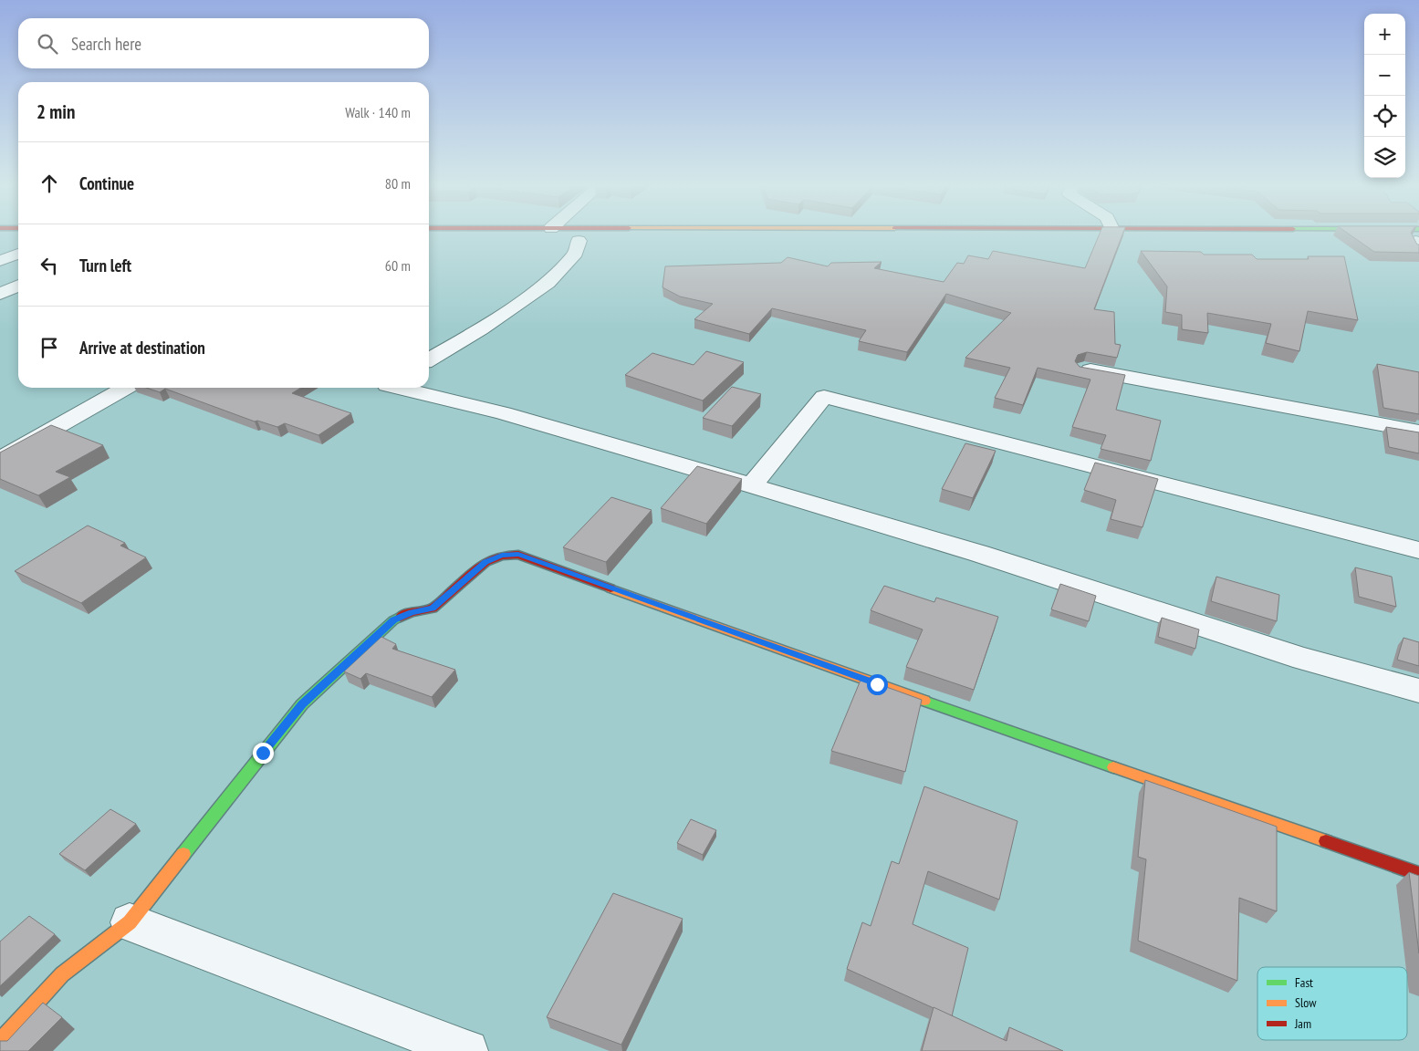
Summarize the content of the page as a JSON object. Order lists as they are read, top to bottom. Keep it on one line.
{"legend":["Fast","Slow","Jam"],"page":{"map_buttons":["+","−"],"search":"Search here","heading":["2 min","Walk · 140 m"],"list":[["Continue","80 m"],["Turn left","60 m"],"Arrive at destination"]}}
